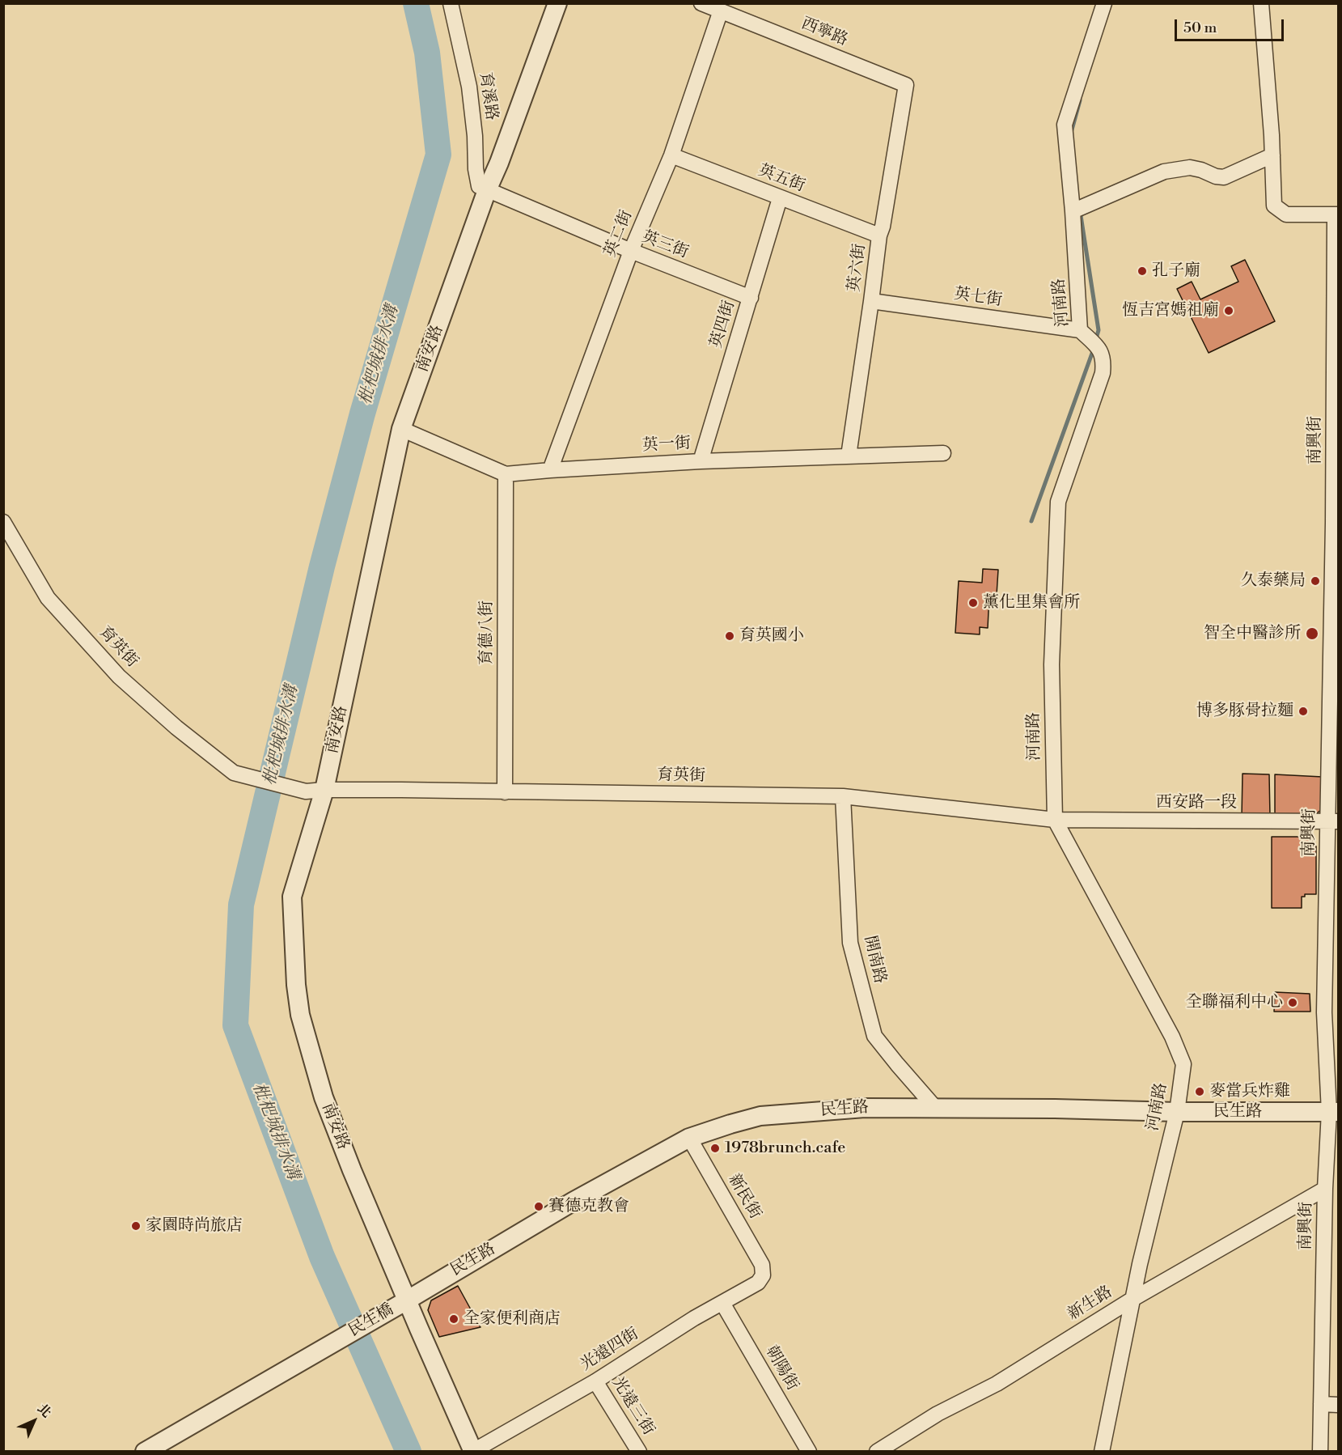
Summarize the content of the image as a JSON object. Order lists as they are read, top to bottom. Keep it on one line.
{"streets":{"street":["西寧路","育溪路","英五街","英二街","英三街","英六街","英七街","河南路","英四街","南安路","南興街","英一街","育德八街","育英街","西安路一段","開南路","民生路","新民街","新生路","民生橋","光遠四街","朝陽街","光遠三街"]},"crossings":[["西寧路","英二街"],["西寧路","英六街"],["育溪路","英三街"],["育溪路","南安路"],["英五街","英二街"],["英五街","英六街"],["英五街","英四街"],["英二街","英三街"],["英二街","英一街"],["英三街","英四街"],["英三街","南安路"],["英六街","英七街"],["英六街","英一街"],["英七街","河南路"],["河南路","育英街"],["河南路","西安路一段"],["河南路","民生路"],["河南路","新生路"],["英四街","英一街"],["南安路","英一街"],["南安路","育英街"],["南安路","民生路"],["南安路","民生橋"],["南安路","光遠四街"],["南興街","西安路一段"],["南興街","民生路"],["南興街","新生路"],["英一街","育德八街"],["育德八街","育英街"],["育英街","西安路一段"],["育英街","開南路"],["開南路","民生路"],["民生路","新民街"],["民生路","民生橋"],["新民街","光遠四街"],["光遠四街","朝陽街"],["光遠四街","光遠三街"]],"water":["枇杷城排水溝"],"places":["孔子廟","恆吉宮媽祖廟","久泰藥局","薰化里集會所","智全中醫診所","育英國小","博多豚骨拉麵","全聯福利中心","麥當兵炸雞","1978brunch.cafe","賽德克教會","家園時尚旅店","全家便利商店"],"scale_bar":"50 m","north":"top right"}
